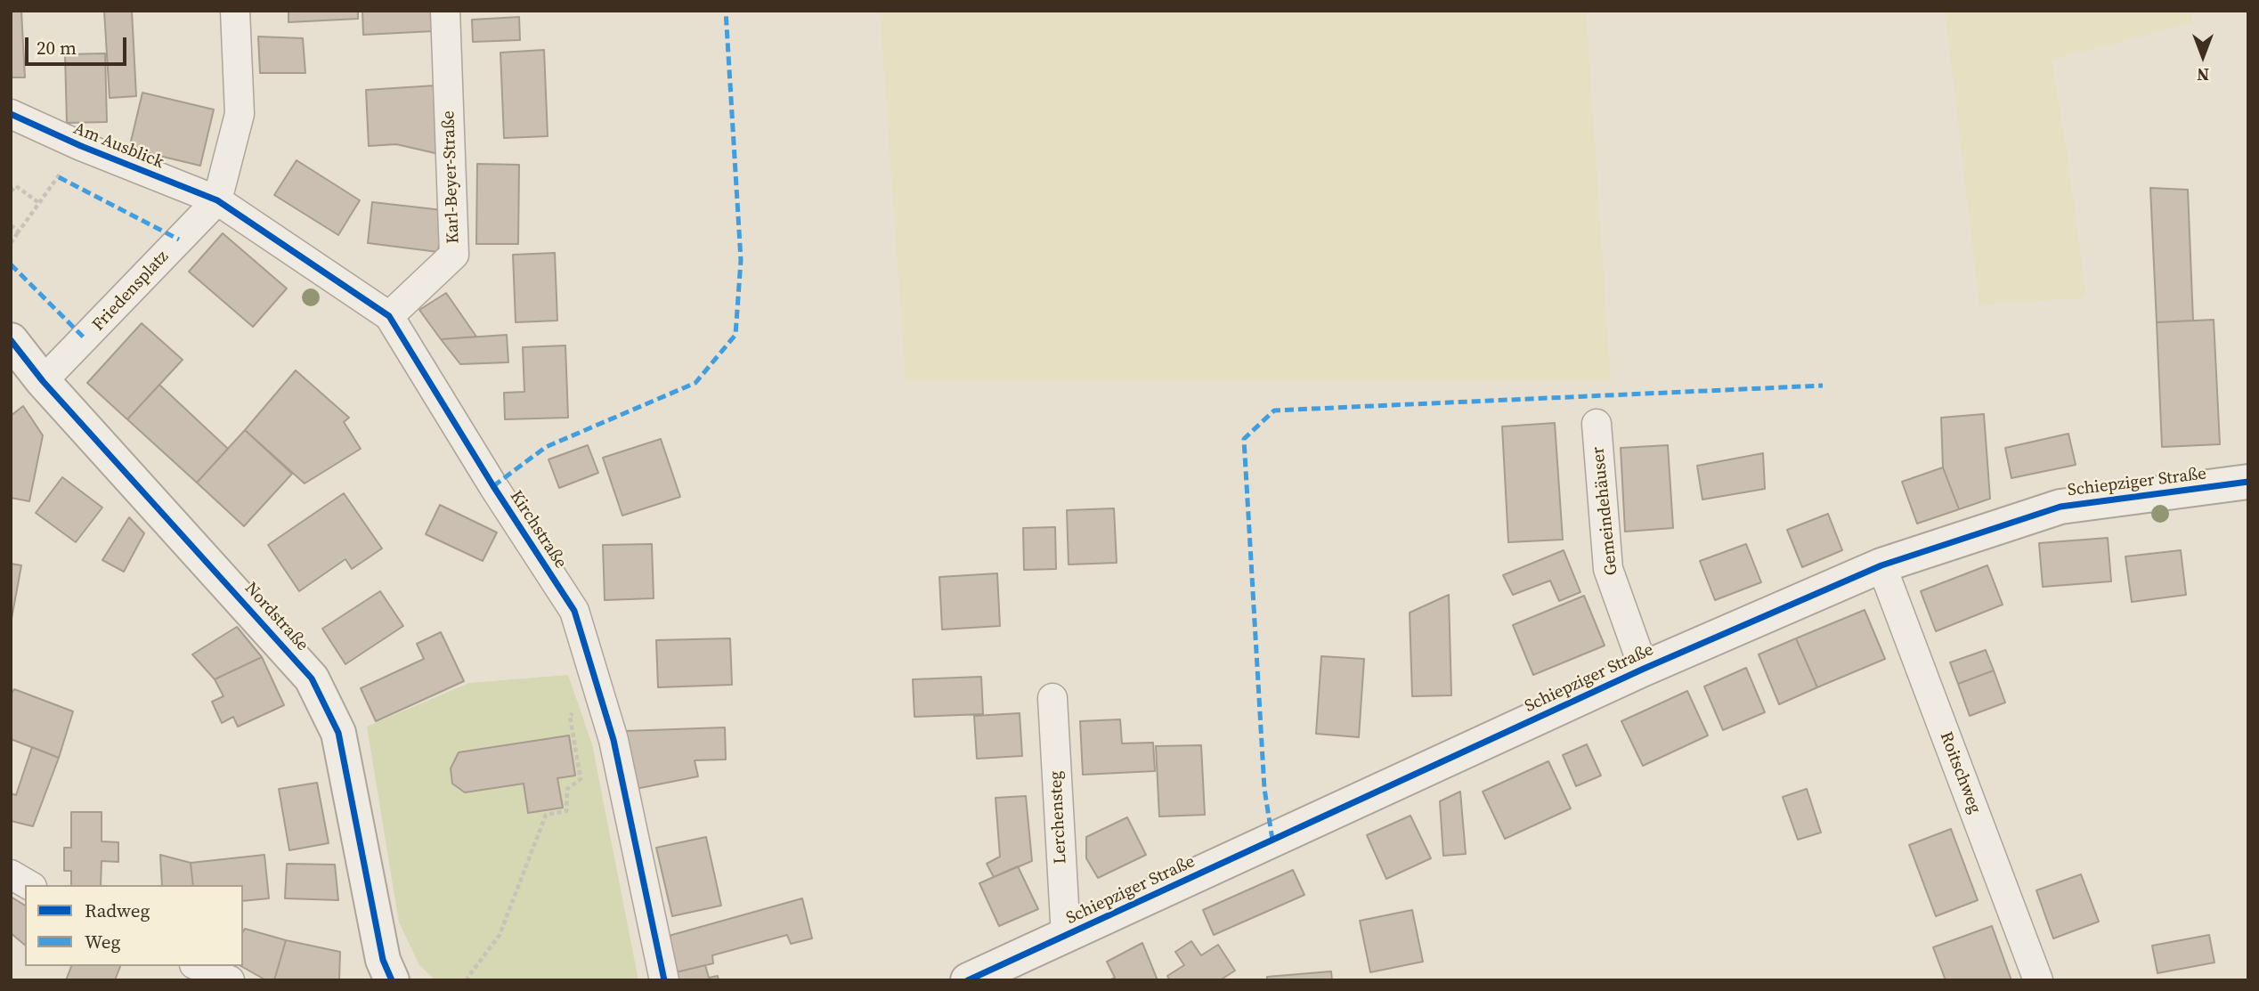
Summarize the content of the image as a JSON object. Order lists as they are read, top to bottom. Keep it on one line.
{"streets":{"street":["Am Ausblick","Karl-Beyer-Straße","Friedensplatz","Schiepziger Straße","Gemeindehäuser","Kirchstraße","Nordstraße","Roitschweg","Lerchensteg"]},"crossings":[["Am Ausblick","Friedensplatz"],["Am Ausblick","Kirchstraße"],["Karl-Beyer-Straße","Kirchstraße"],["Friedensplatz","Kirchstraße"],["Friedensplatz","Nordstraße"],["Schiepziger Straße","Gemeindehäuser"],["Schiepziger Straße","Roitschweg"],["Schiepziger Straße","Lerchensteg"]],"legend":["Radweg","Weg"],"scale_bar":"20 m","north":"bottom"}
